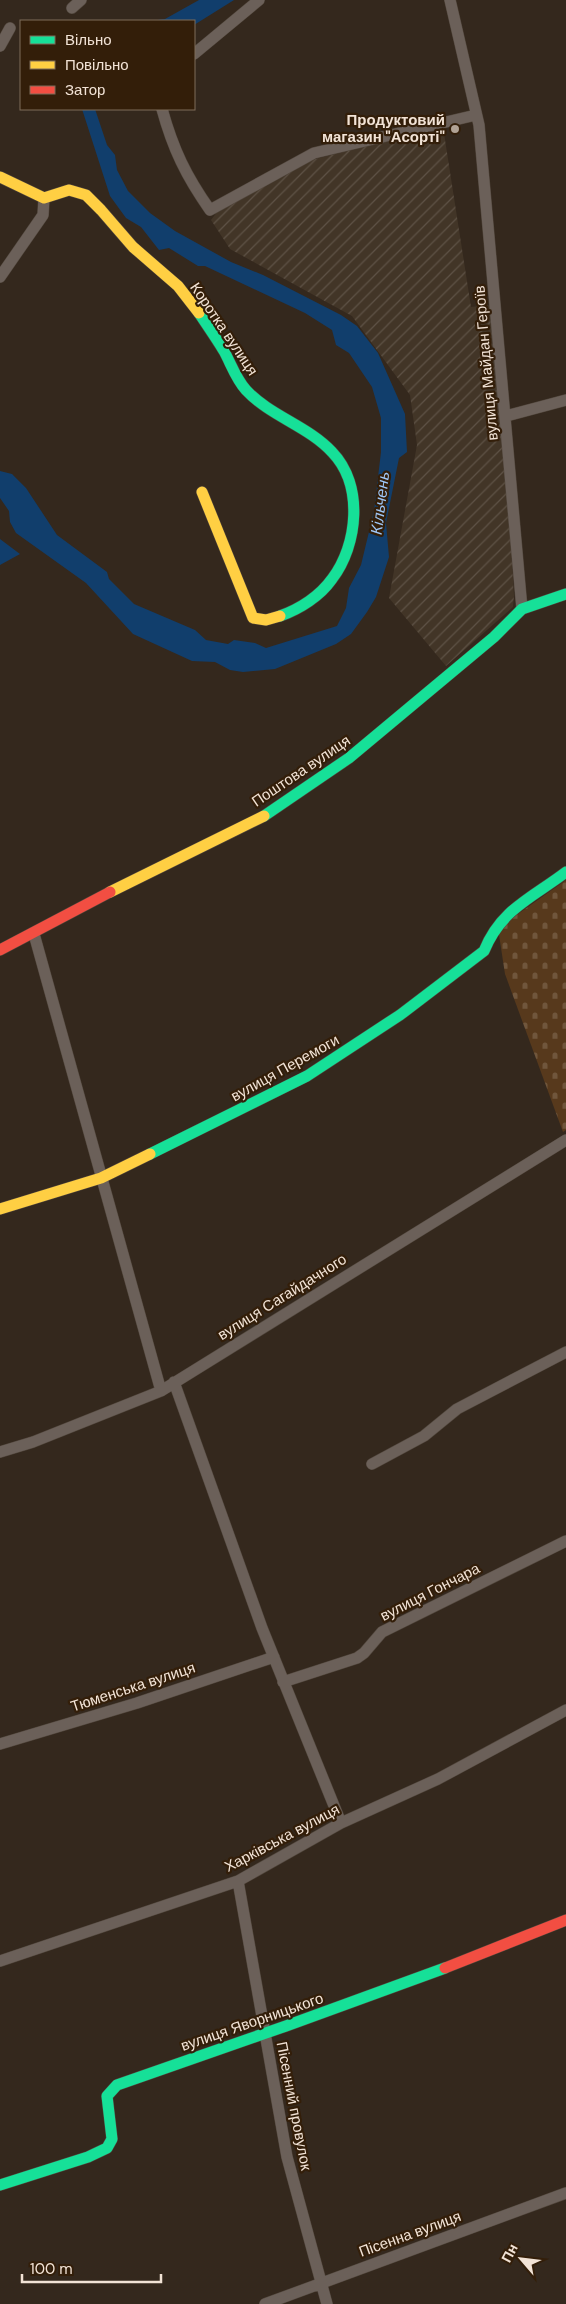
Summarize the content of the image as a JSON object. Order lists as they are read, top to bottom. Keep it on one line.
{"streets":{"street":["Коротка вулиця","вулиця Майдан Героїв","Поштова вулиця","вулиця Перемоги","вулиця Сагайдачного","вулиця Гончара","Тюменська вулиця","Харківська вулиця","вулиця Яворницького","Пісенний провулок","Пісенна вулиця"]},"crossings":[["вулиця Майдан Героїв","Поштова вулиця"],["Харківська вулиця","Пісенний провулок"],["вулиця Яворницького","Пісенний провулок"],["Пісенний провулок","Пісенна вулиця"]],"water":["Кільчень"],"places":["Продуктовий магазин \"Асорті\""],"legend":["Вільно","Повільно","Затор"],"scale_bar":"100 m","north":"top left"}
